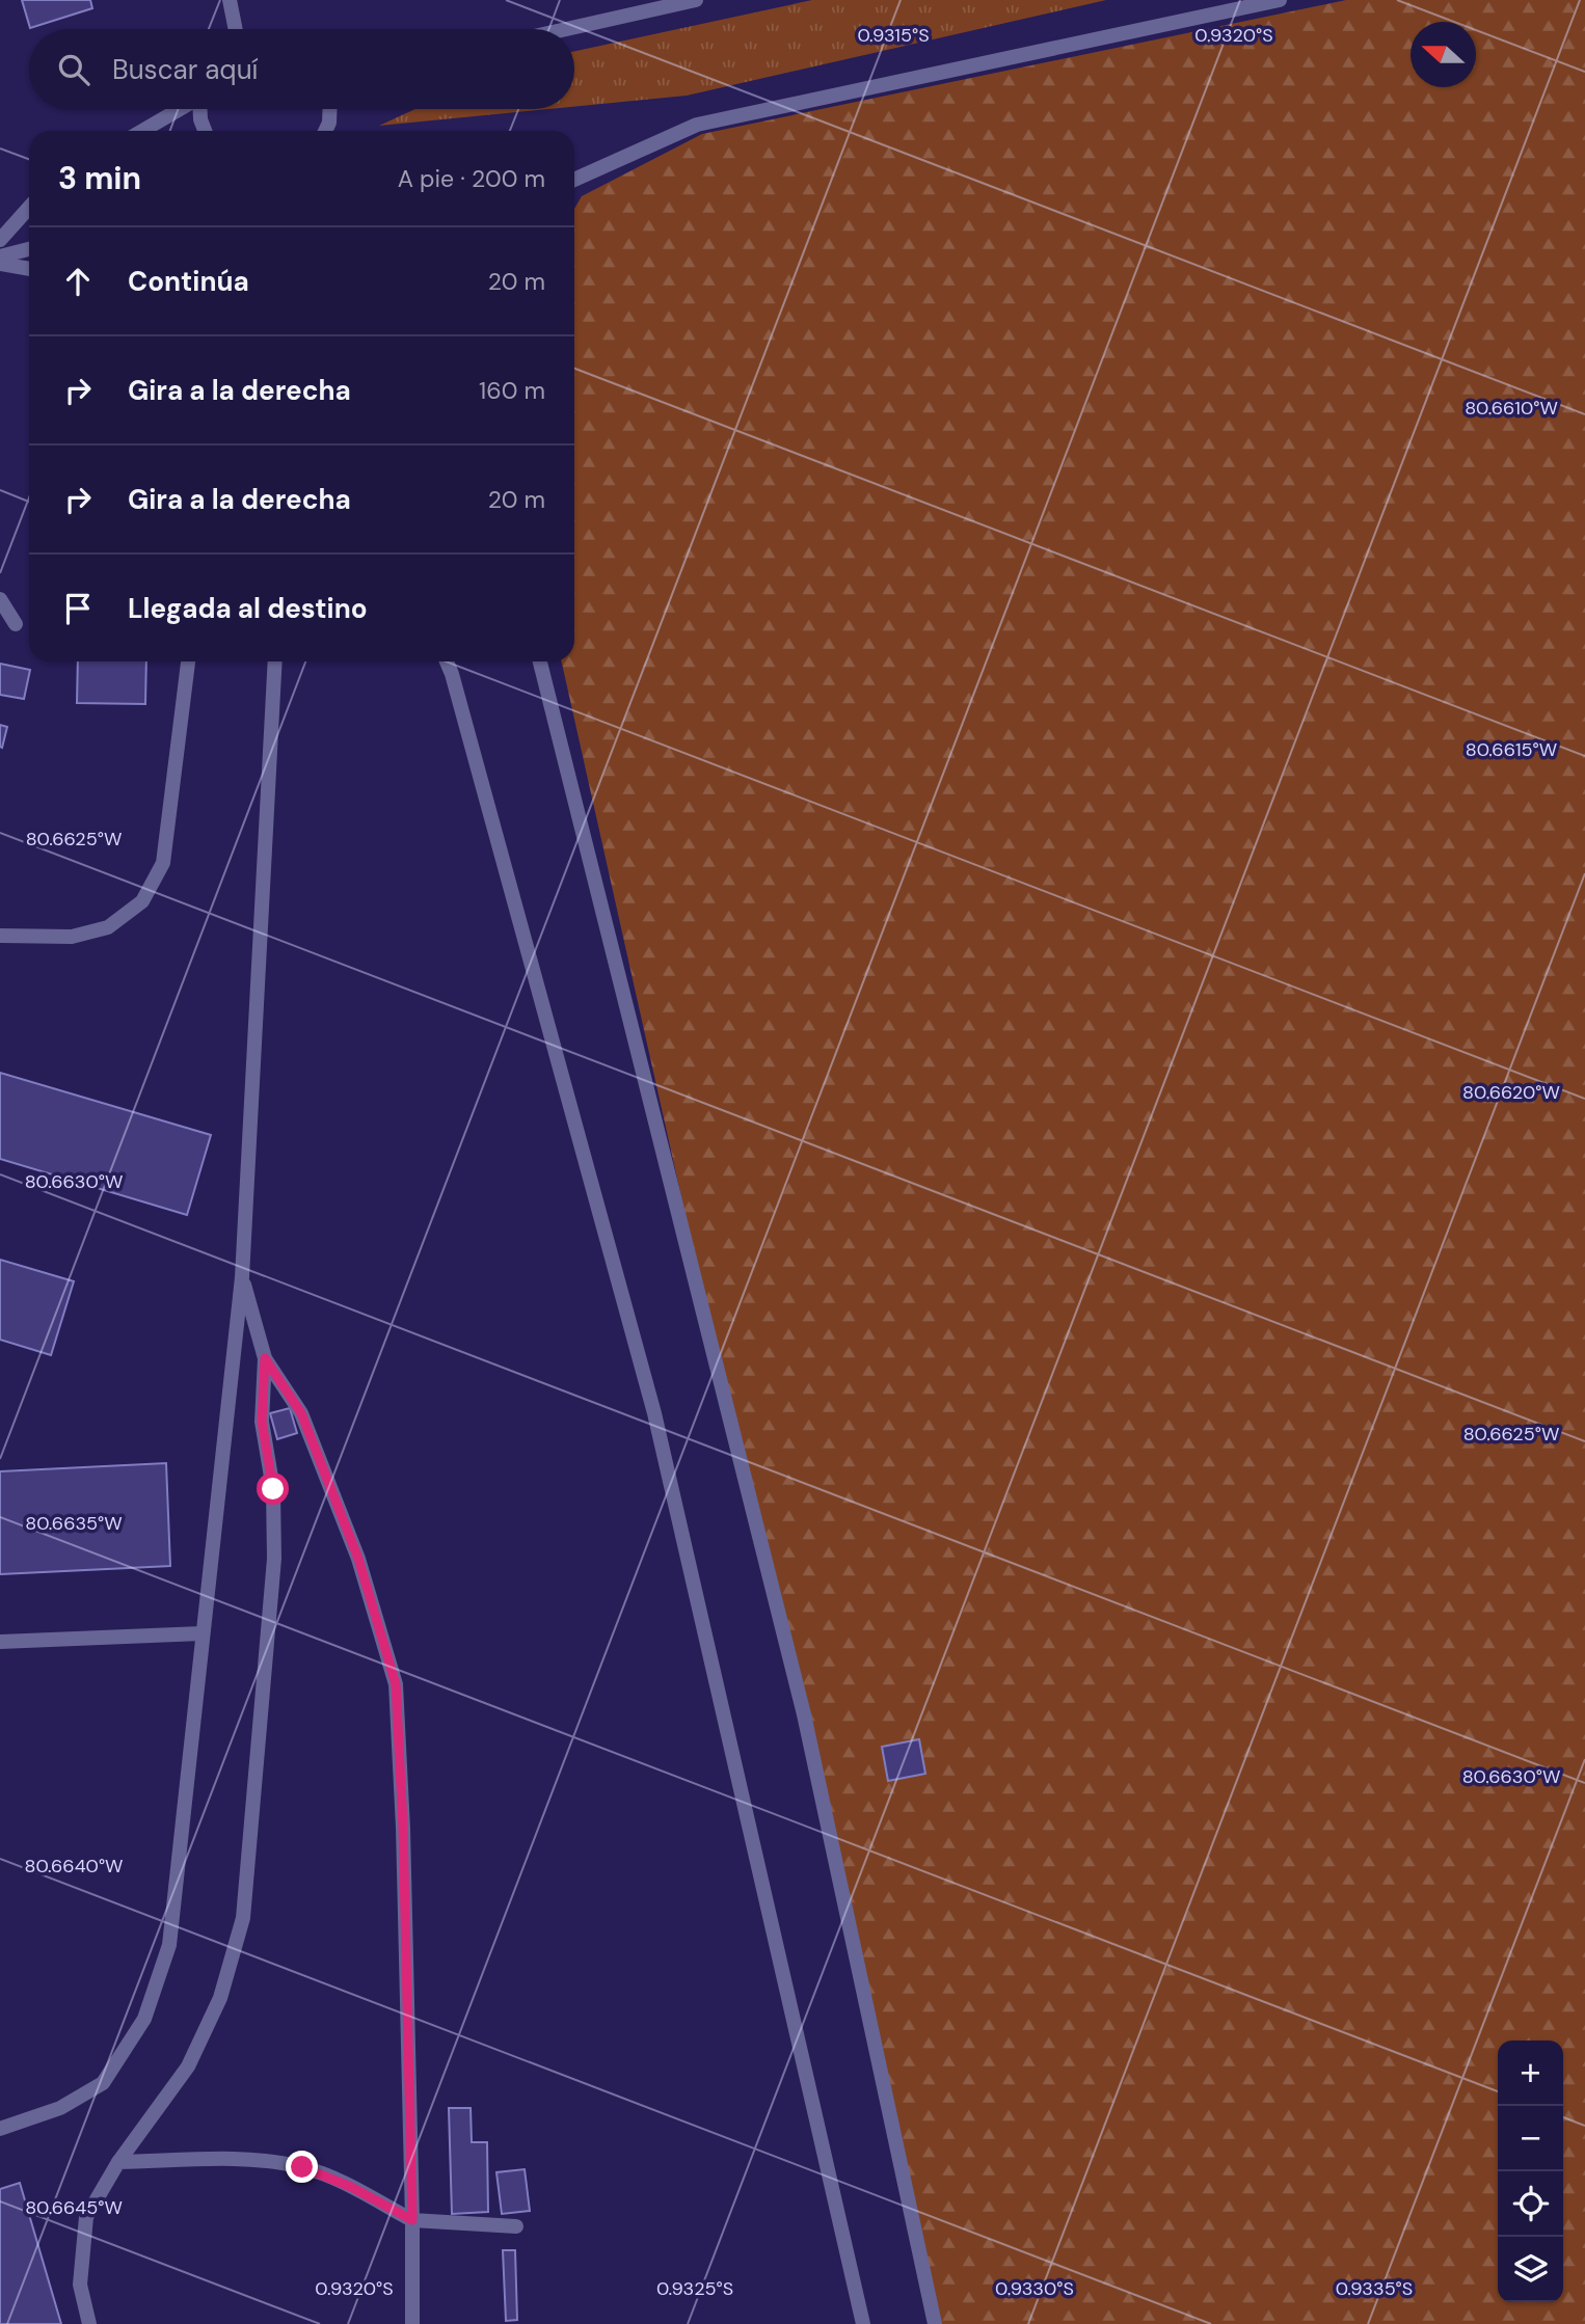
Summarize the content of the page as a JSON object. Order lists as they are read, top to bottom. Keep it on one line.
{"north":"left","page":{"search":"Buscar aquí","heading":["3 min","A pie · 200 m"],"list":[["Continúa","20 m"],["Gira a la derecha","160 m"],["Gira a la derecha","20 m"],"Llegada al destino"],"map_buttons":["+","−"]},"coordinates":["0.9315°S","0.9320°S","80.6610°W","80.6615°W","80.6625°W","80.6620°W","80.6630°W","80.6635°W","80.6640°W","80.6645°W","0.9325°S","0.9330°S","0.9335°S"]}
